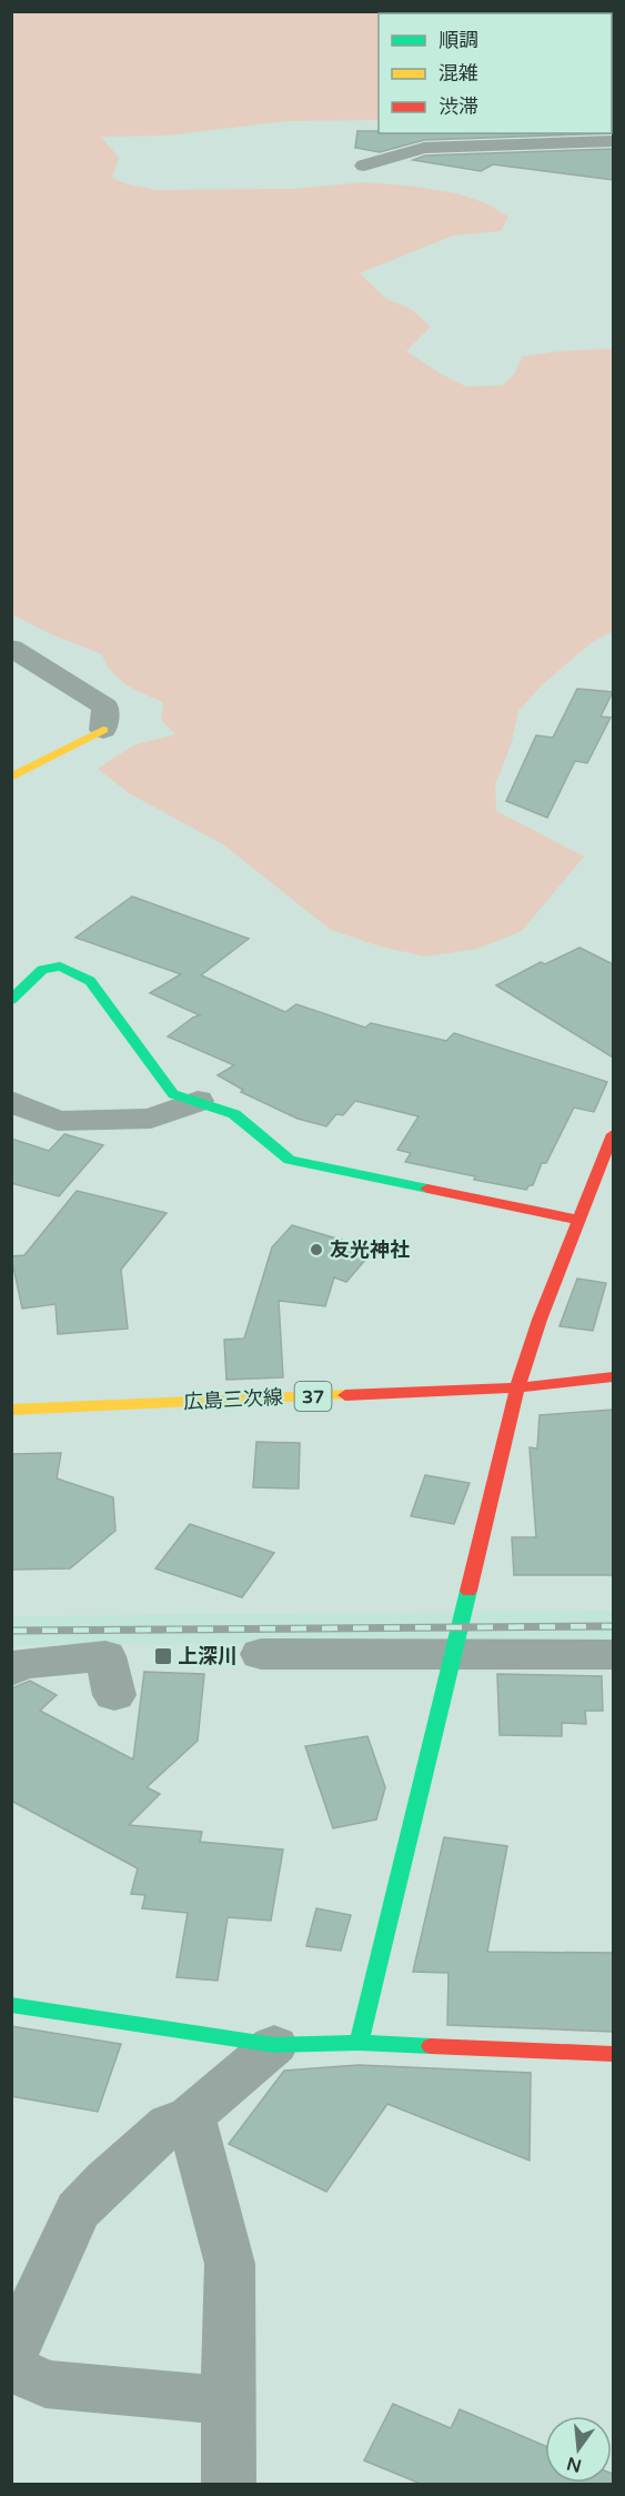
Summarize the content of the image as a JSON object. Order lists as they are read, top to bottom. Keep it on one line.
{"streets":{"street":["37","広島三次線"]},"places":{"other":["友光神社"],"transit":["上深川"]},"legend":["順調","混雑","渋滞"],"north":"bottom"}
